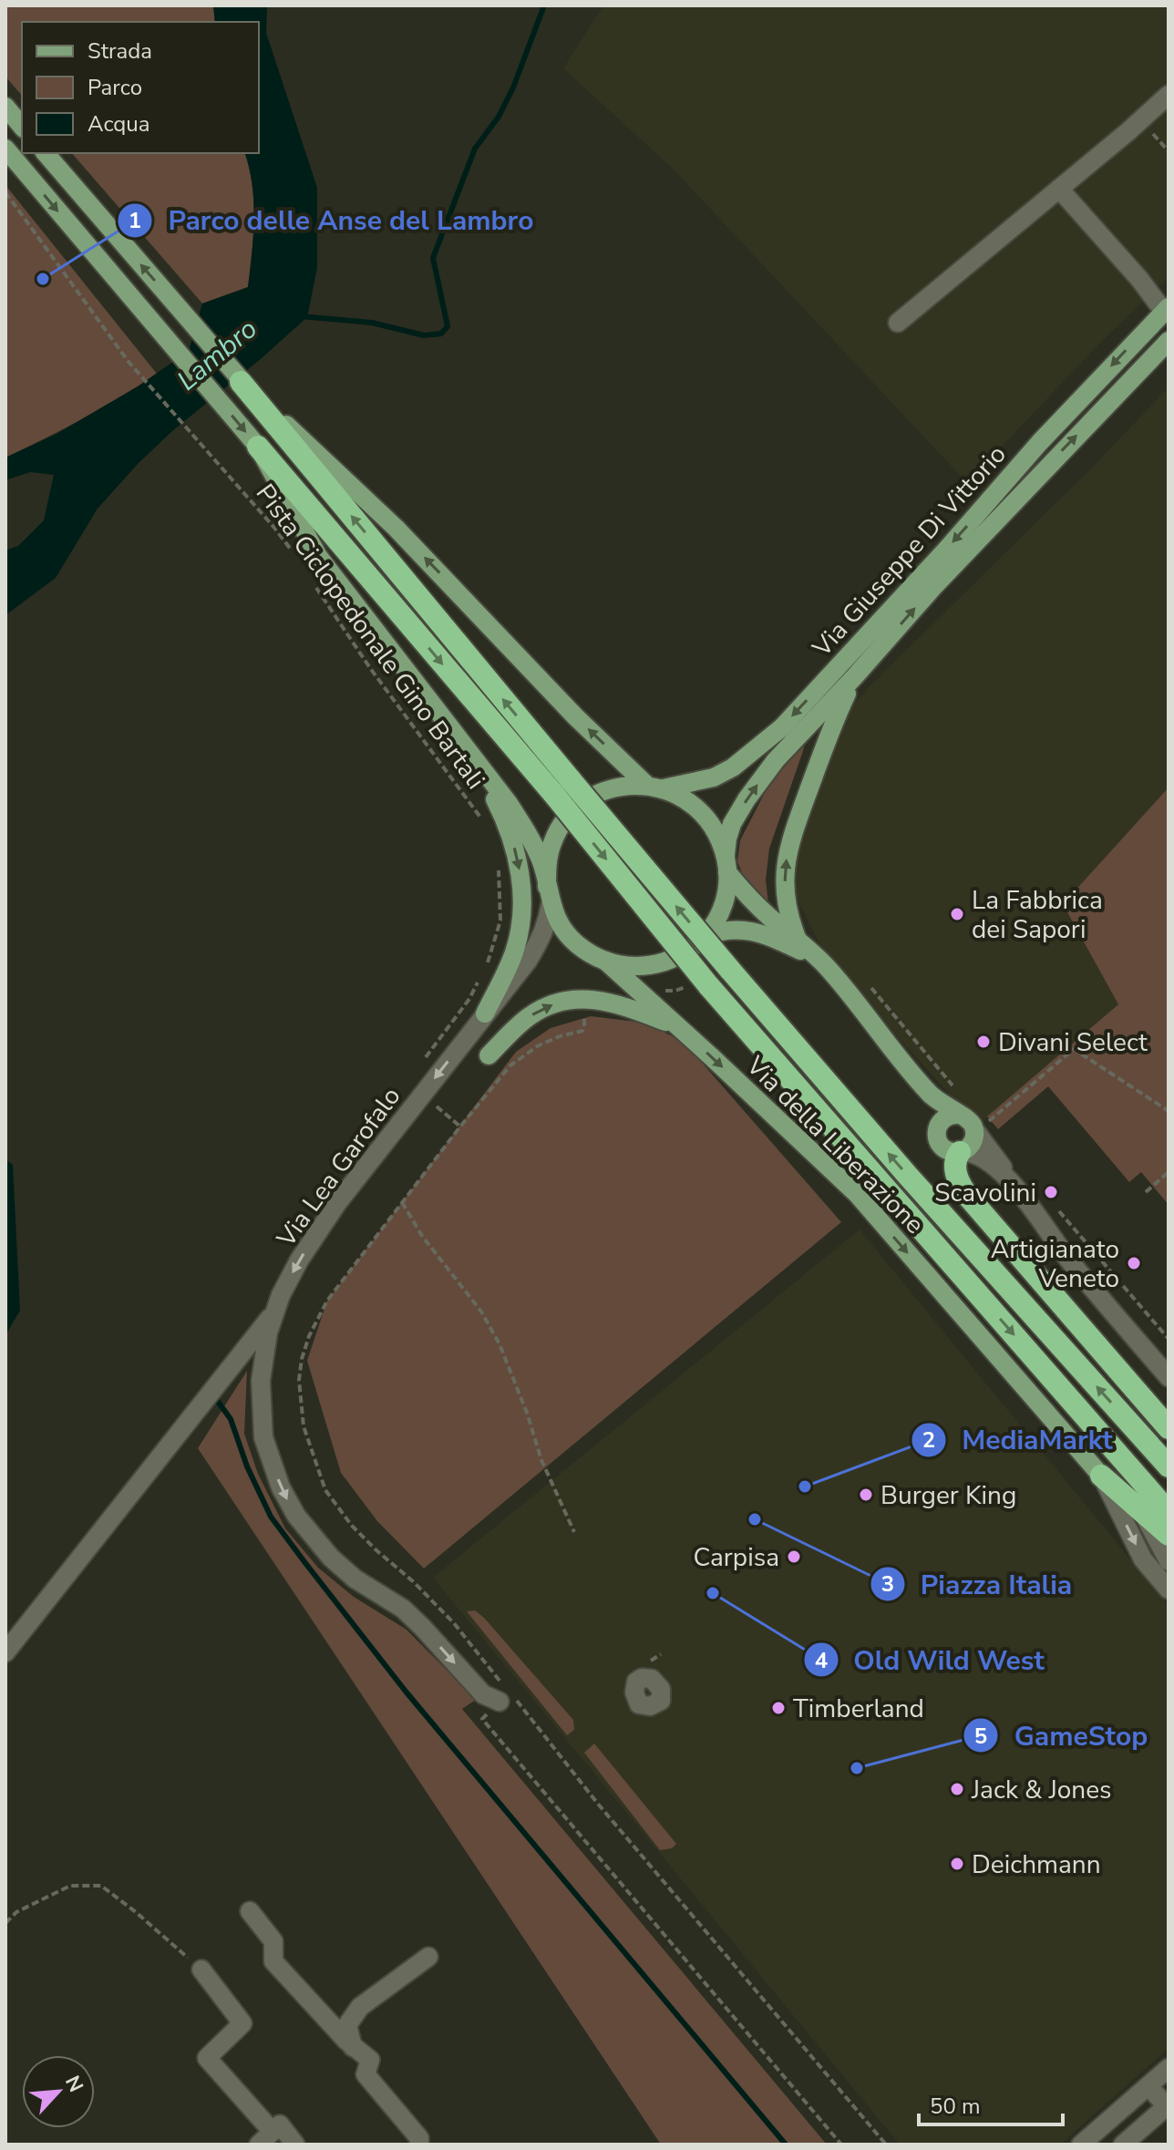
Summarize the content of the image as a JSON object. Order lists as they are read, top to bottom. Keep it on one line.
{"streets":{"main road":["Via Giuseppe Di Vittorio","Via della Liberazione"],"street":["Via Lea Garofalo"],"path":["Pista Ciclopedonale Gino Bartali"]},"crossings":[["Via Giuseppe Di Vittorio","Via della Liberazione"],["Via Giuseppe Di Vittorio","Via Lea Garofalo"],["Via della Liberazione","Via Lea Garofalo"]],"water":["Lambro"],"places":["Parco delle Anse del Lambro","La Fabbrica dei Sapori","Divani Select","Scavolini","Artigianato Veneto","MediaMarkt","Burger King","Piazza Italia","Carpisa","Old Wild West","Timberland","GameStop","Jack & Jones","Deichmann"],"legend":["Strada","Parco","Acqua"],"scale_bar":"50 m","north":"top right"}
